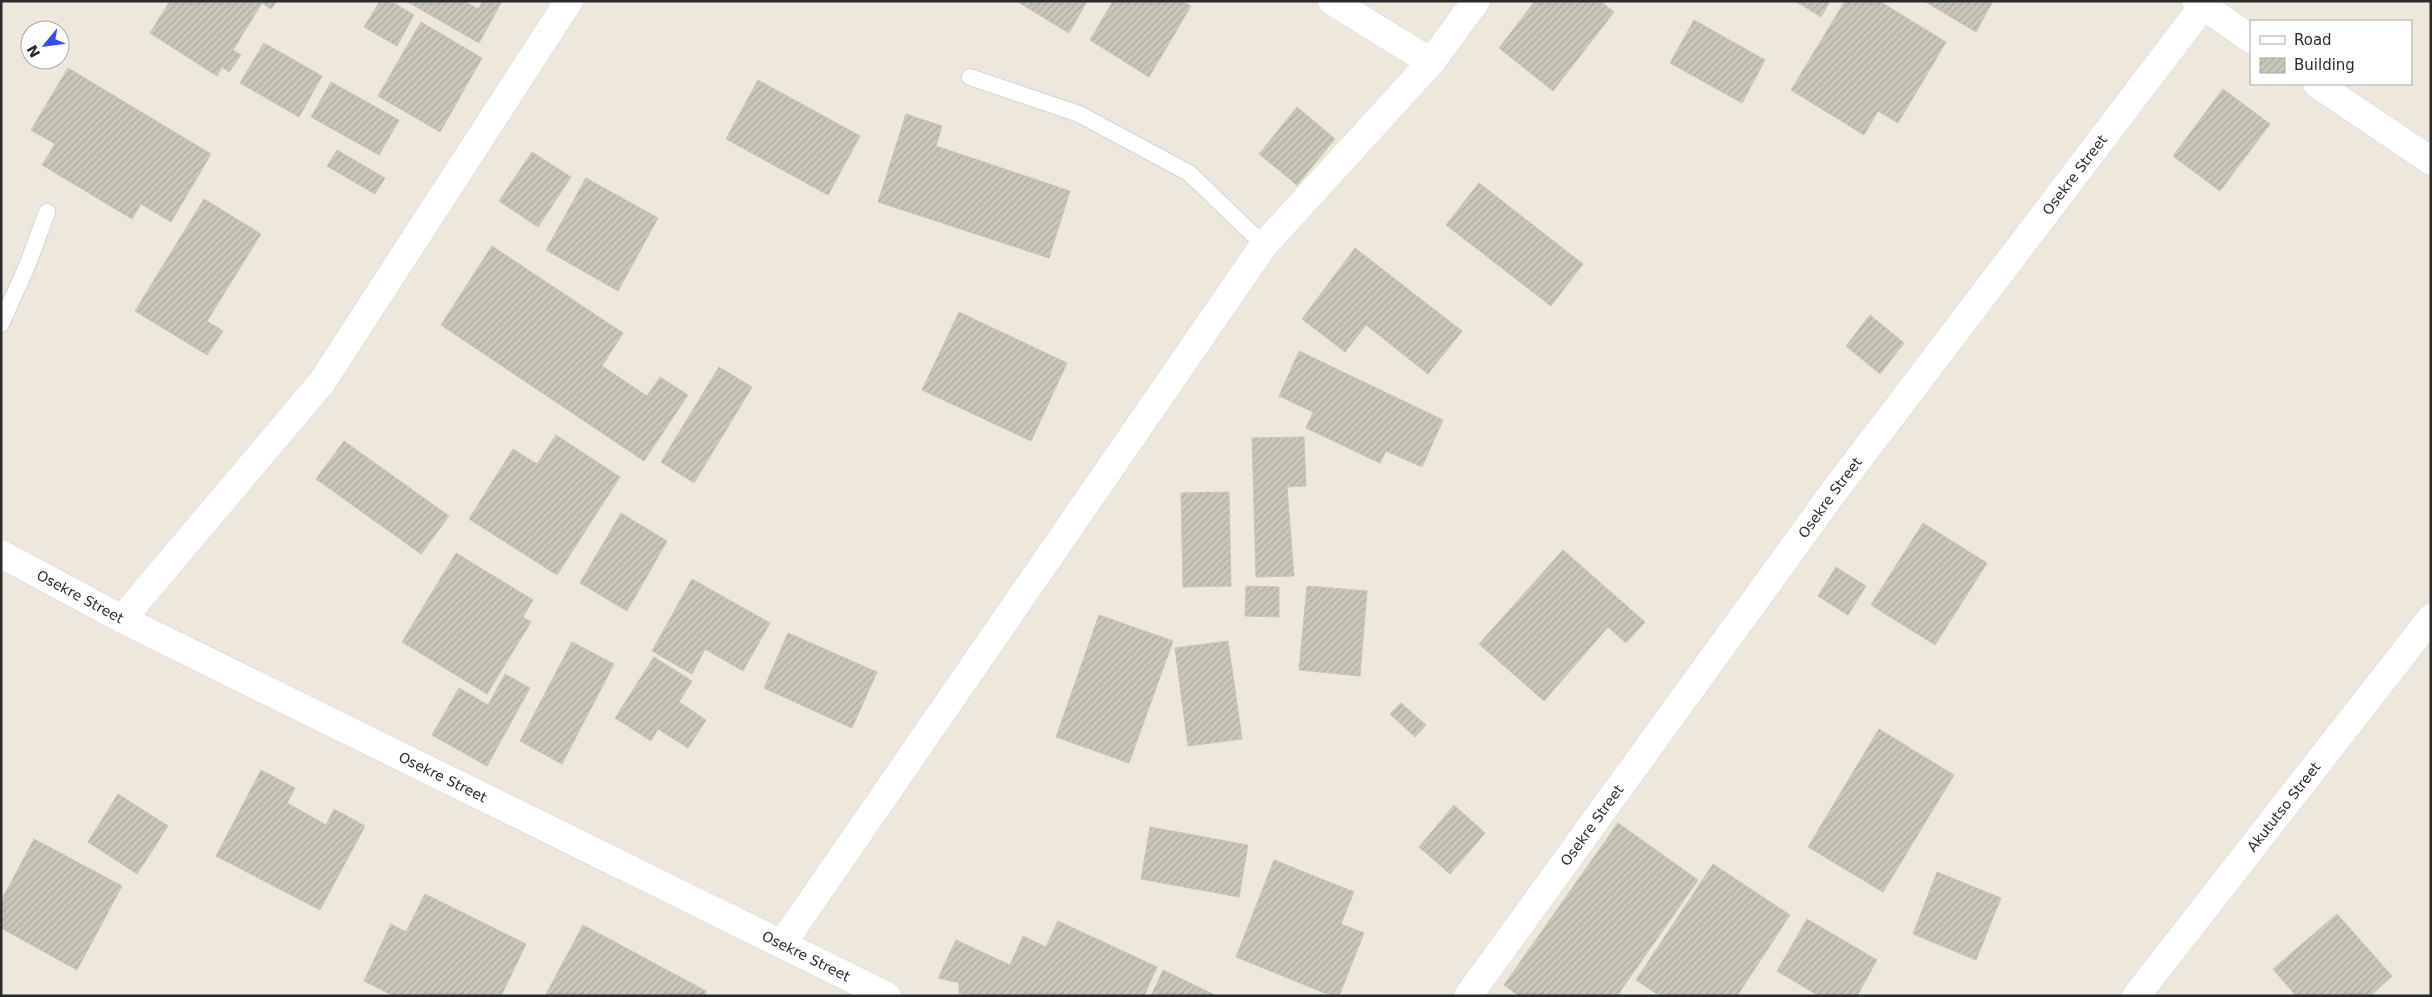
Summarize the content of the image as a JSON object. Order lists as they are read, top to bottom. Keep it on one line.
{"streets":{"street":["Osekre Street","Akututso Street"]},"legend":["Road","Building"],"north":"bottom left"}
